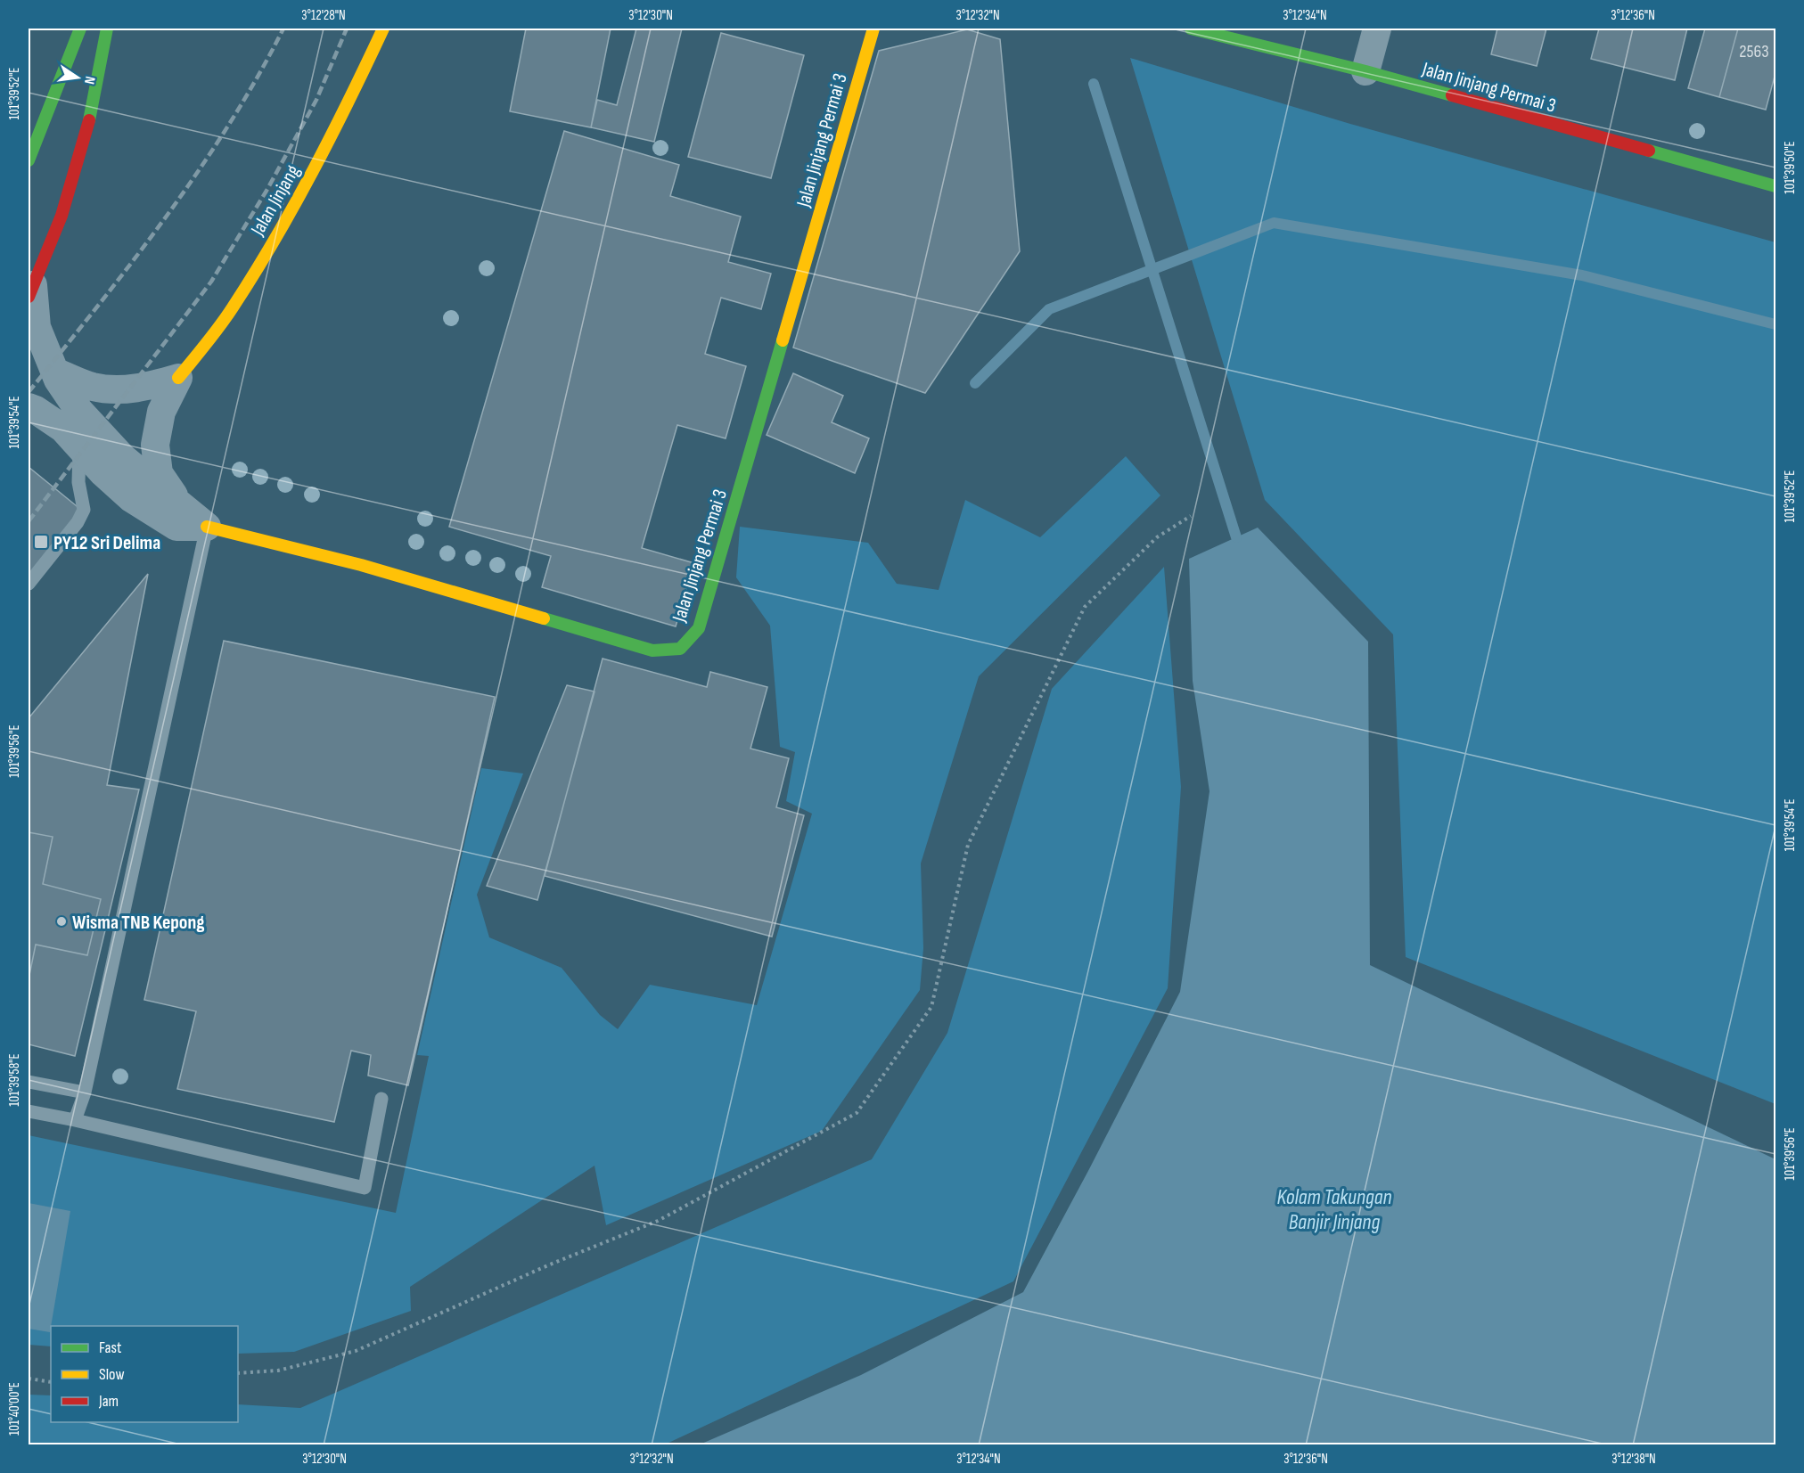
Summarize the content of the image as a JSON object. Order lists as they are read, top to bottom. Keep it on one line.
{"streets":{"street":["Jalan Jinjang Permai 3","Jalan Jinjang"]},"water":["Kolam Takungan Banjir Jinjang"],"places":{"transit":["PY12 Sri Delima"],"other":["Wisma TNB Kepong"]},"house_numbers":["2563"],"legend":["Fast","Slow","Jam"],"north":"right","coordinates":["3°12'28\"N","3°12'30\"N","3°12'32\"N","3°12'34\"N","3°12'36\"N","101°39'52\"E","101°39'50\"E","101°39'54\"E","101°39'56\"E","101°39'58\"E","101°40'00\"E","3°12'38\"N"]}
